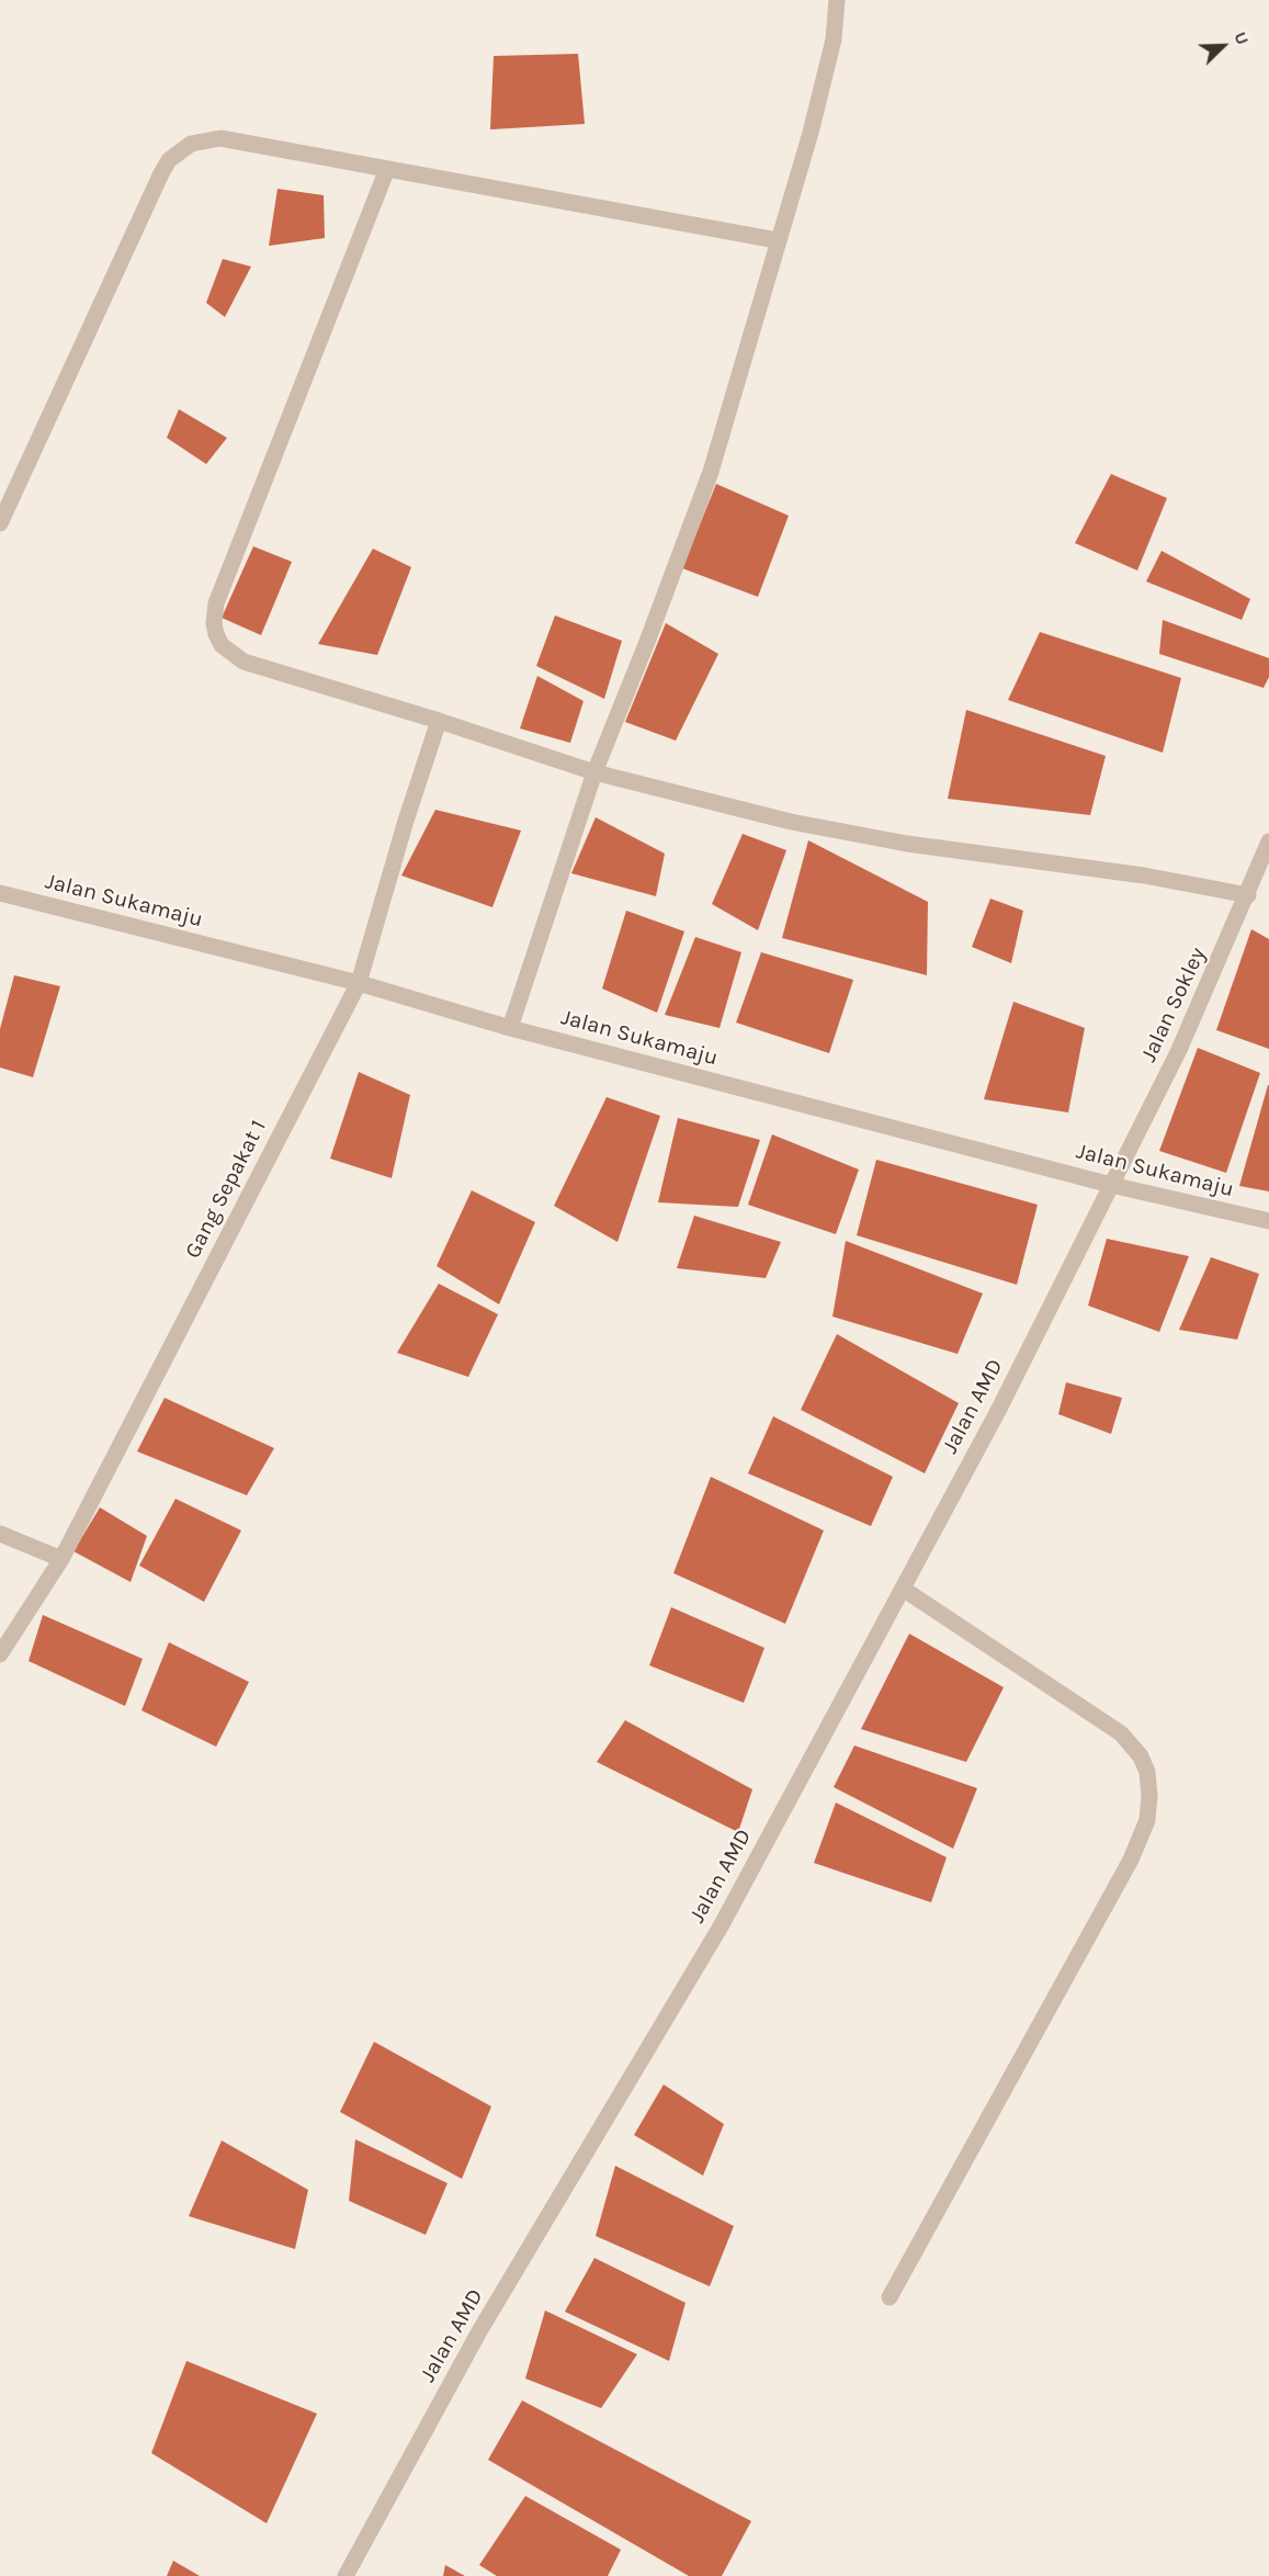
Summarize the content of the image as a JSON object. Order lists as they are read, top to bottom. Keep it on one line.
{"streets":{"street":["Jalan Sukamaju","Jalan Sokley","Gang Sepakat 1","Jalan AMD"]},"crossings":[["Jalan Sukamaju","Jalan Sokley"],["Jalan Sukamaju","Gang Sepakat 1"],["Jalan Sukamaju","Jalan AMD"],["Jalan Sokley","Jalan AMD"]],"north":"top right"}
